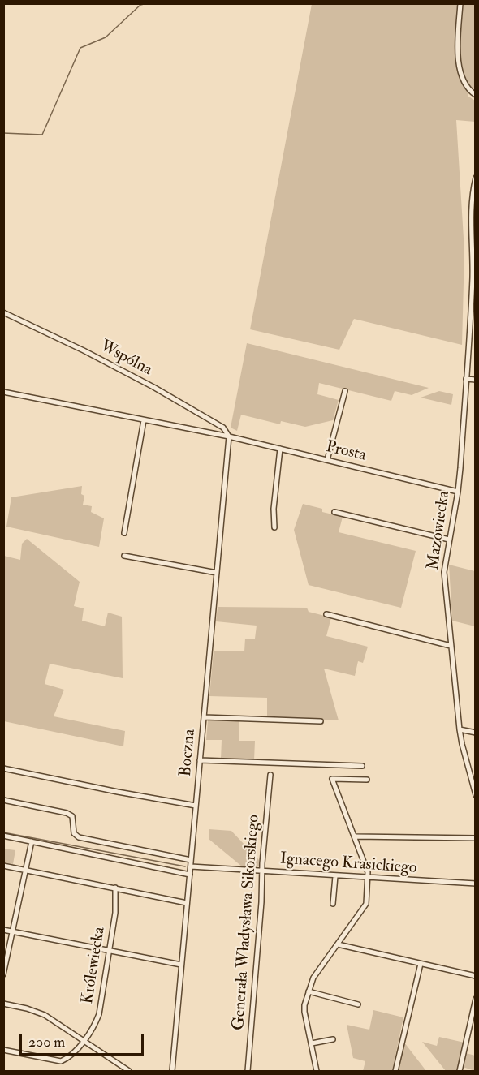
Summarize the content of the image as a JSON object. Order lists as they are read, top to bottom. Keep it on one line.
{"streets":{"street":["Wspólna","Prosta","Mazowiecka","Boczna","Ignacego Krasickiego","Generała Władysława Sikorskiego","Królewiecka"]},"crossings":[["Wspólna","Prosta"],["Wspólna","Boczna"],["Prosta","Mazowiecka"],["Prosta","Boczna"],["Boczna","Ignacego Krasickiego"],["Ignacego Krasickiego","Generała Władysława Sikorskiego"]],"scale_bar":"200 m"}
